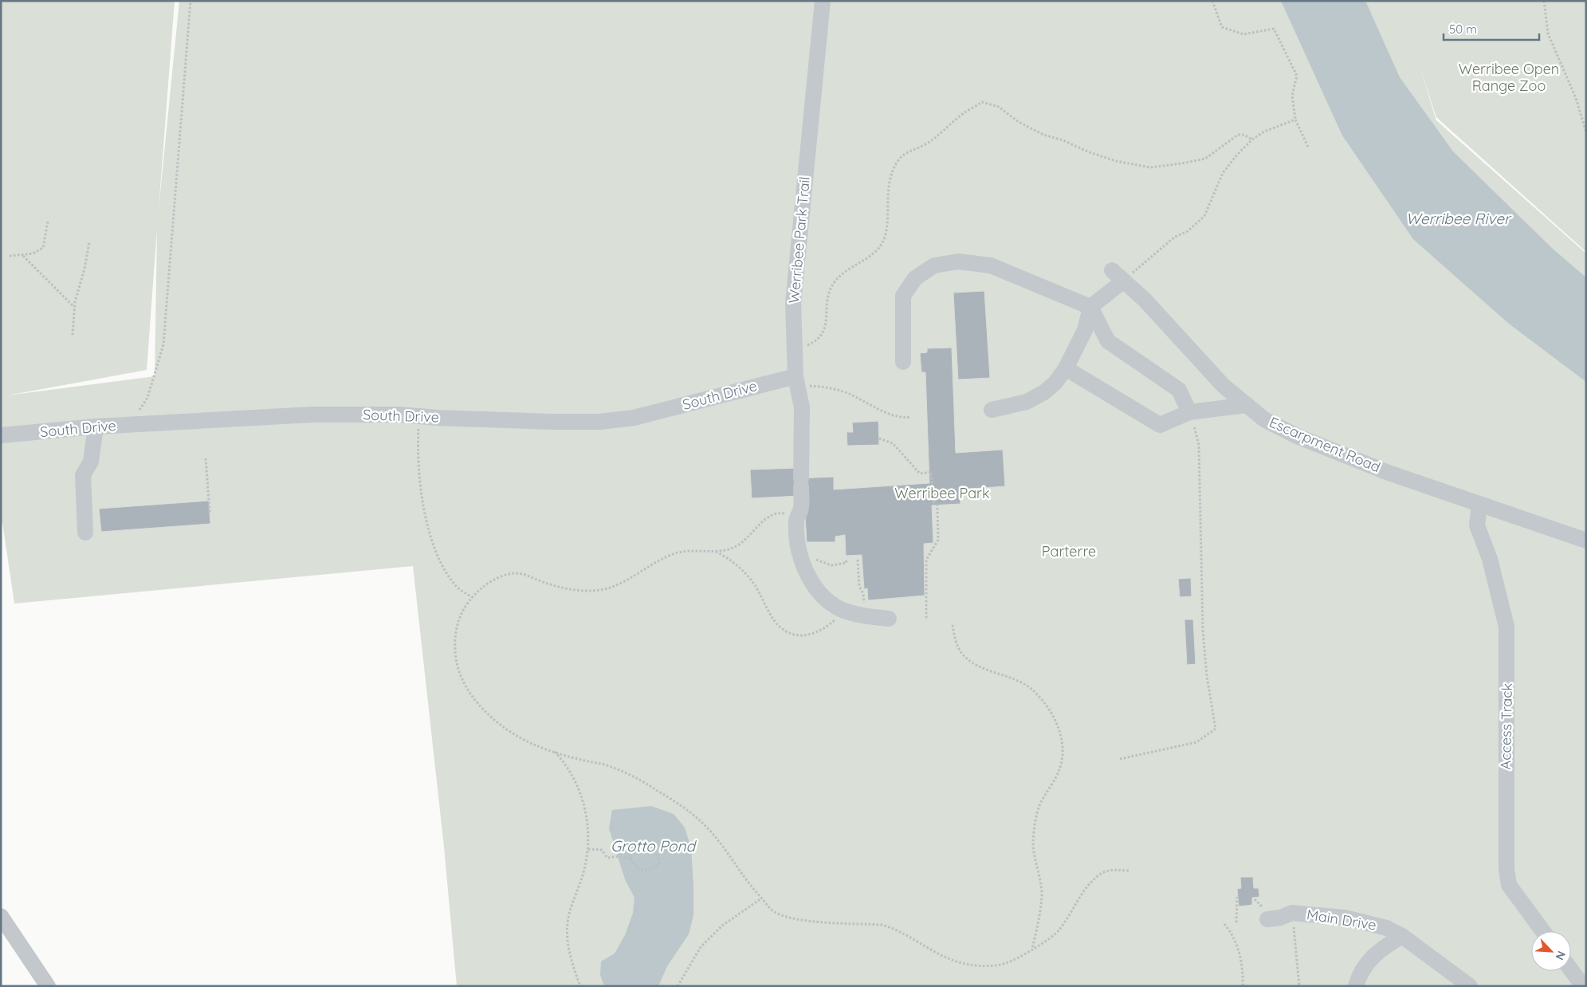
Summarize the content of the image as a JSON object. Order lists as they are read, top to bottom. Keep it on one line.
{"streets":{"street":["Werribee Park Trail","South Drive","Escarpment Road","Access Track","Main Drive"]},"crossings":[["Werribee Park Trail","South Drive"],["Escarpment Road","Access Track"]],"water":["Werribee River","Grotto Pond"],"parks":["Werribee Open Range Zoo","Werribee Park","Parterre"],"scale_bar":"50 m","north":"bottom right"}
